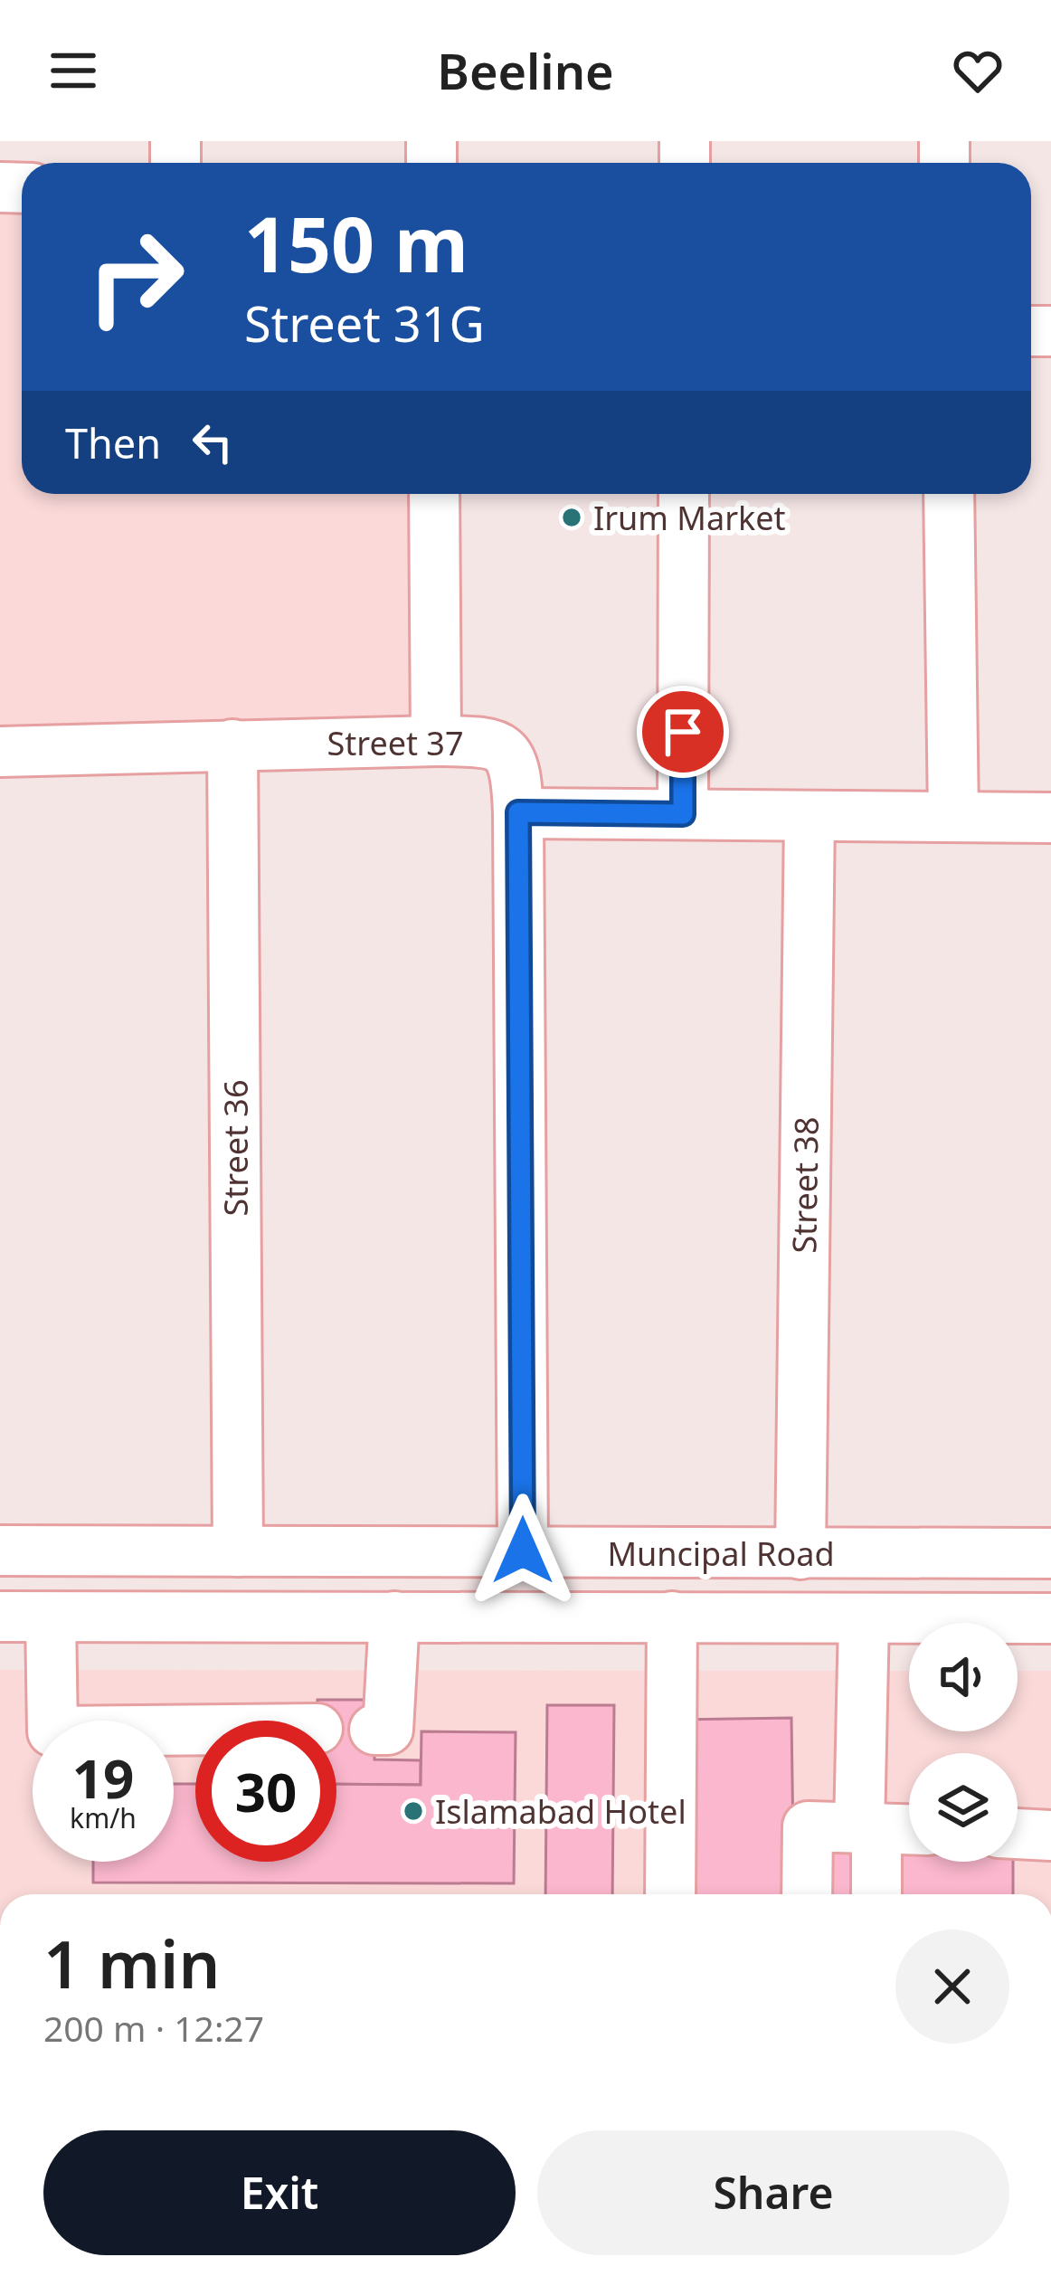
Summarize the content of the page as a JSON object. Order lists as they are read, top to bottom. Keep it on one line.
{"streets":{"street":["Street 37","Street 36","Street 38","Muncipal Road"]},"crossings":[["Street 37","Street 36"],["Street 37","Muncipal Road"],["Street 36","Muncipal Road"],["Street 38","Muncipal Road"]],"places":["Irum Market","Islamabad Hotel"],"page":{"header":"Beeline","turn":["150 m","Street 31G"],"then":"Then","speed":"19 km/h","limit":"30","heading":["1 min","200 m · 12:27"],"buttons":["Exit","Share"]}}
